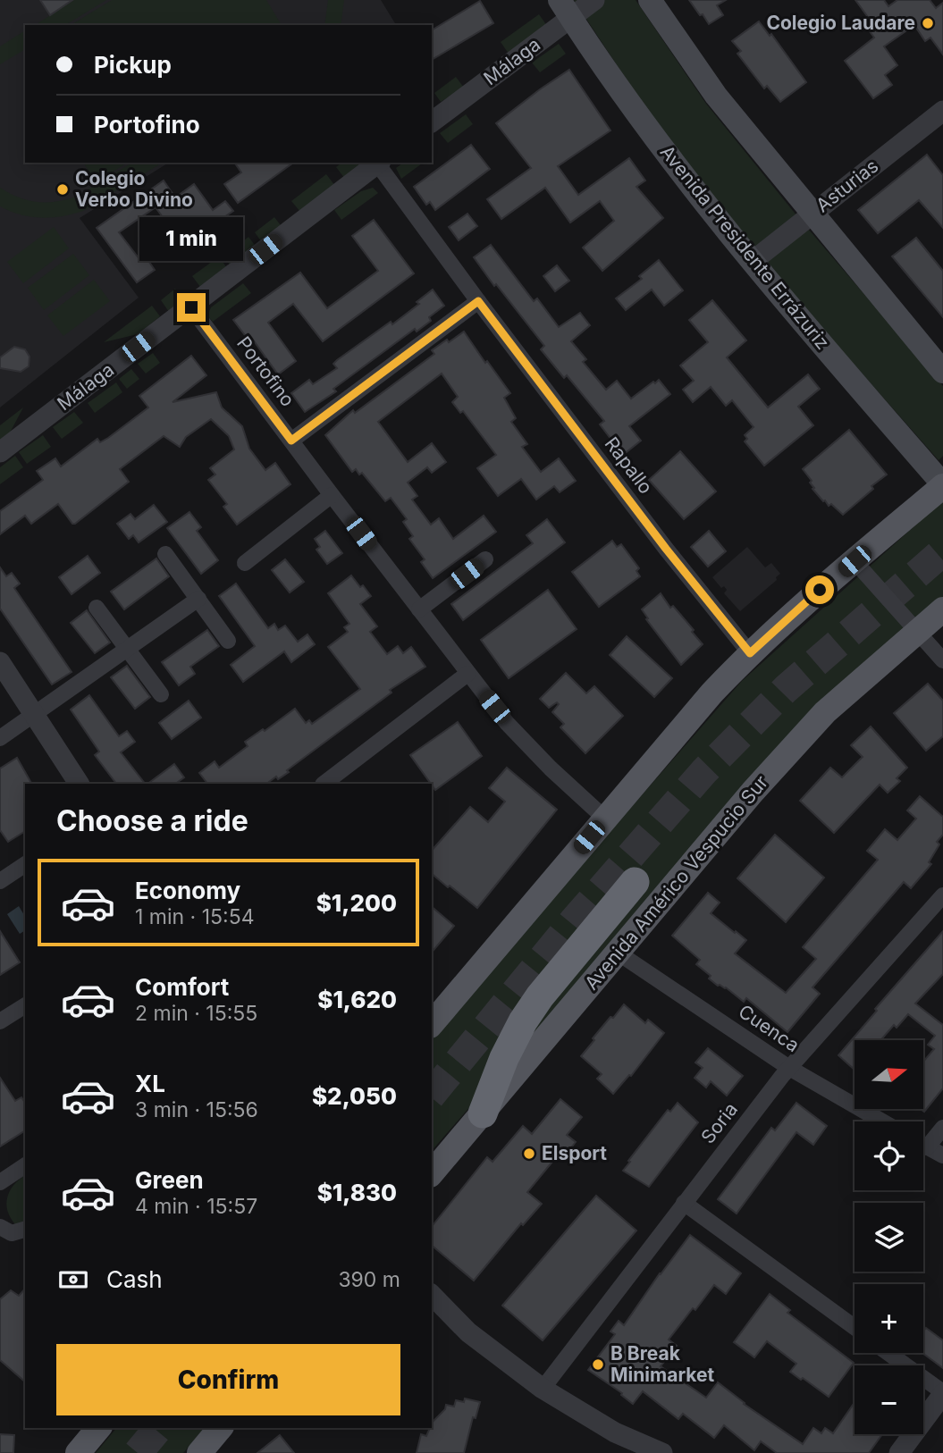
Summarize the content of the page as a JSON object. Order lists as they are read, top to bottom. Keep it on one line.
{"streets":{"main road":["Avenida Presidente Errázuriz","Avenida Américo Vespucio Sur"],"street":["Málaga","Asturias","Portofino","Rapallo","Cuenca","Soria"]},"crossings":[["Málaga","Avenida Presidente Errázuriz"],["Málaga","Portofino"],["Málaga","Rapallo"],["Asturias","Avenida Presidente Errázuriz"],["Avenida Américo Vespucio Sur","Cuenca"],["Cuenca","Soria"]],"places":["Colegio Laudare","Colegio Verbo Divino","Elsport","B Break Minimarket"],"north":"right","page":{"banner":["Pickup","Portofino"],"bubble":"1 min","heading":"Choose a ride","list":[{"name":"Economy","note":"1 min · 15:54","value":"$1,200"},{"name":"Comfort","note":"2 min · 15:55","value":"$1,620"},{"name":"XL","note":"3 min · 15:56","value":"$2,050"},{"name":"Green","note":"4 min · 15:57","value":"$1,830"}],"map_buttons":["+","−"],"pay":["Cash","390 m"],"buttons":"Confirm"}}
